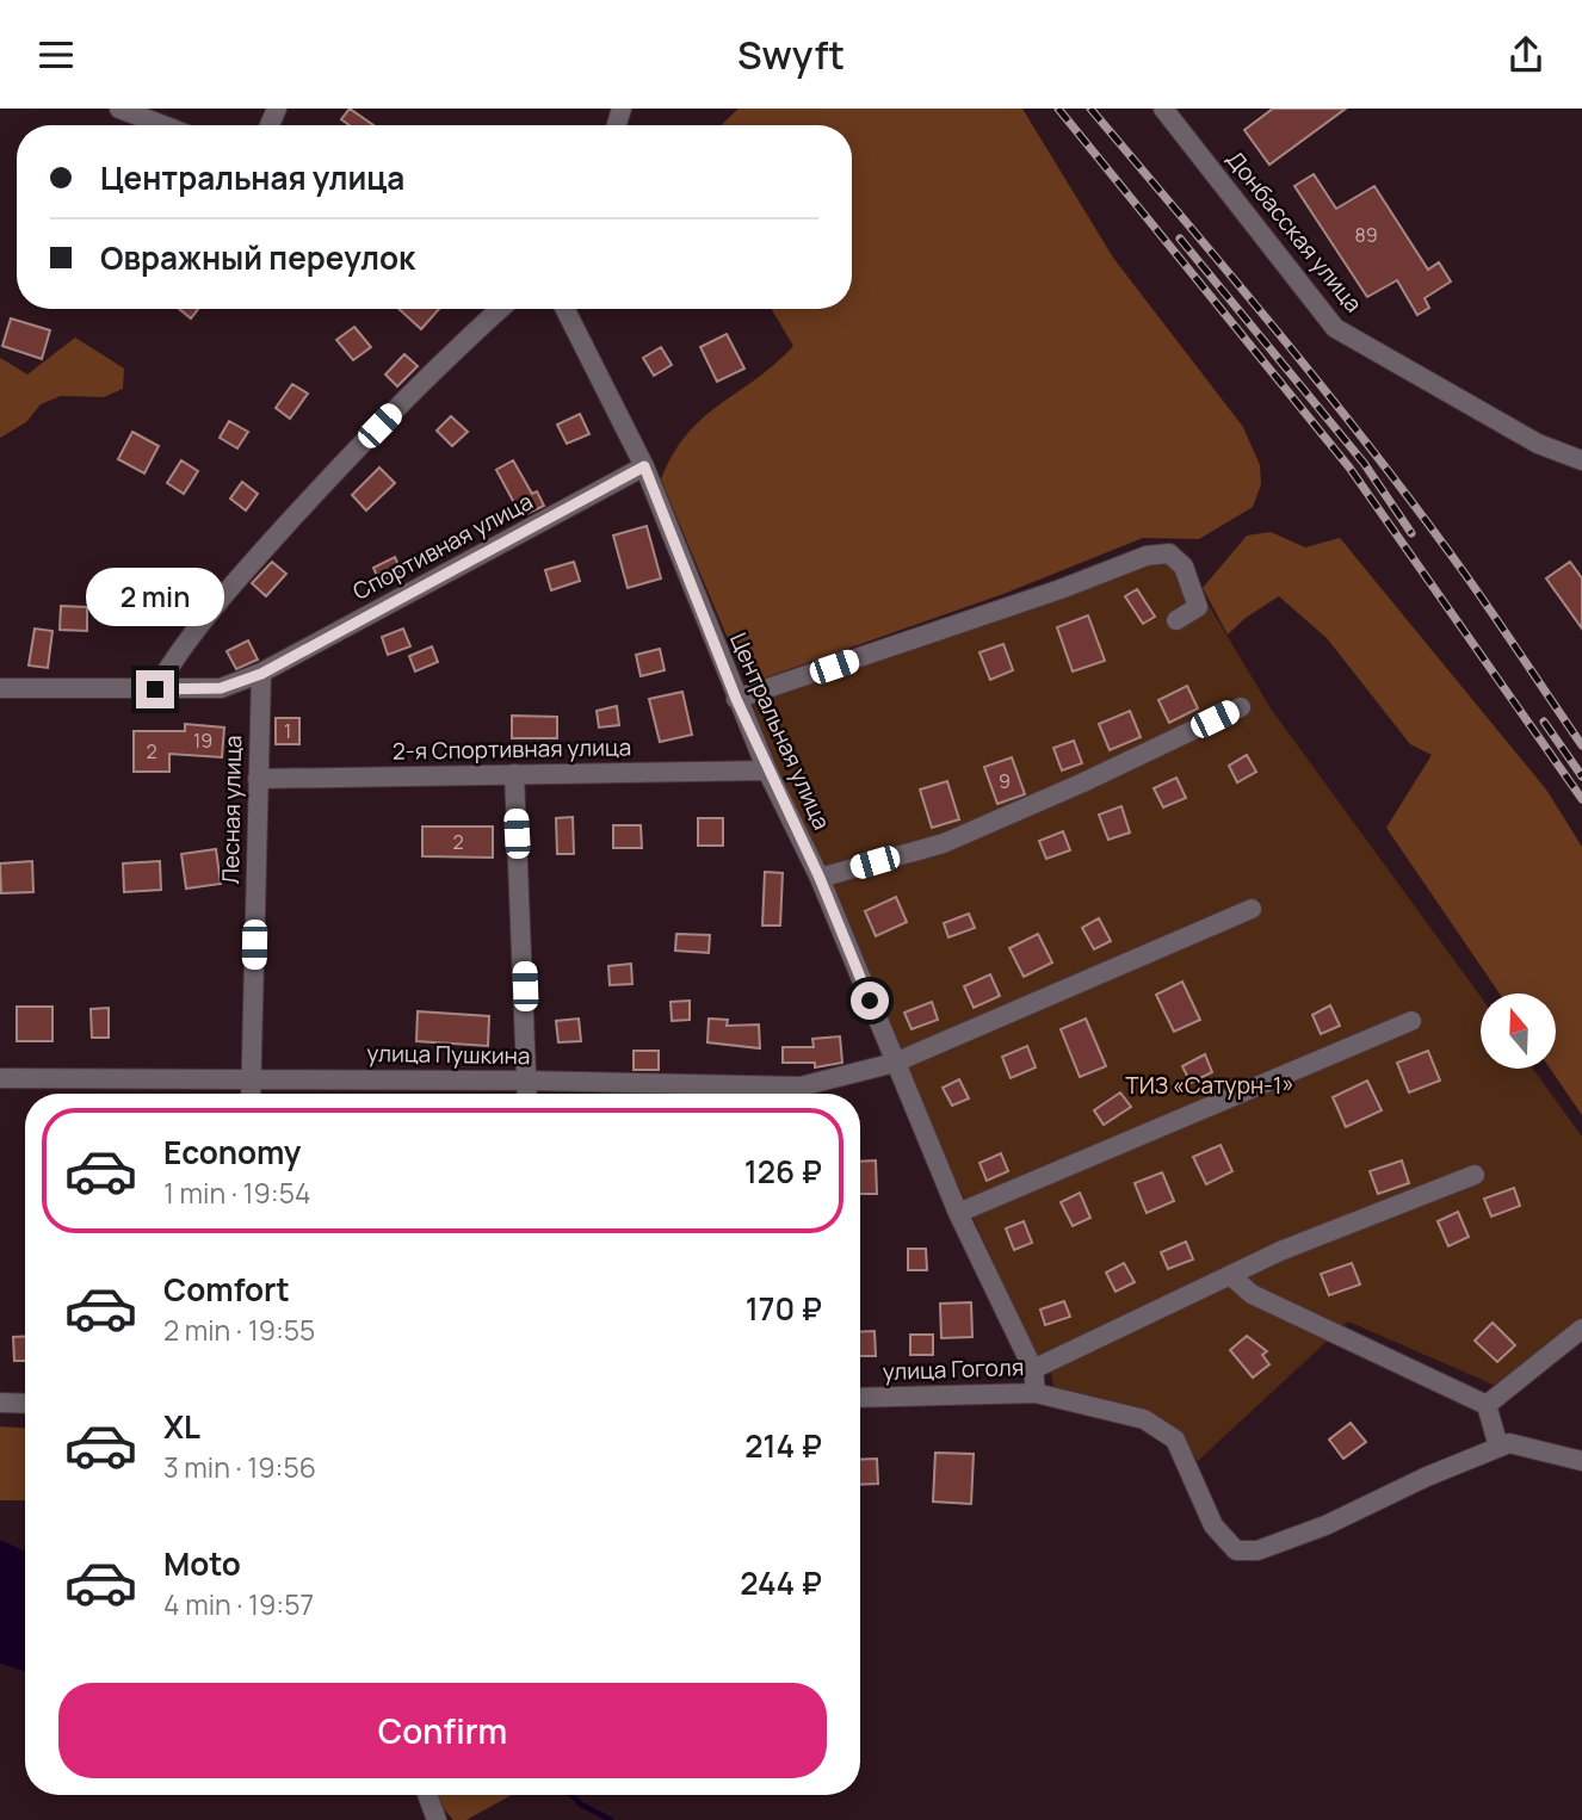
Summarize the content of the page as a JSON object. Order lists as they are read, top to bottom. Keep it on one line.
{"streets":{"street":["Донбасская улица","Спортивная улица","Центральная улица","2-я Спортивная улица","Лесная улица","улица Пушкина","улица Гоголя"]},"crossings":[["Спортивная улица","Центральная улица"],["Спортивная улица","Лесная улица"],["Центральная улица","2-я Спортивная улица"],["Центральная улица","улица Пушкина"],["Центральная улица","улица Гоголя"],["2-я Спортивная улица","Лесная улица"],["Лесная улица","улица Пушкина"]],"parks":["ТИЗ «Сатурн-1»"],"house_numbers":["89","1","19","2","9","2"],"north":"top","page":{"header":"Swyft","banner":["Центральная улица","Овражный переулок"],"bubble":"2 min","list":[{"name":"Economy","note":"1 min · 19:54","value":"126 ₽"},{"name":"Comfort","note":"2 min · 19:55","value":"170 ₽"},{"name":"XL","note":"3 min · 19:56","value":"214 ₽"},{"name":"Moto","note":"4 min · 19:57","value":"244 ₽"}],"buttons":"Confirm"}}
